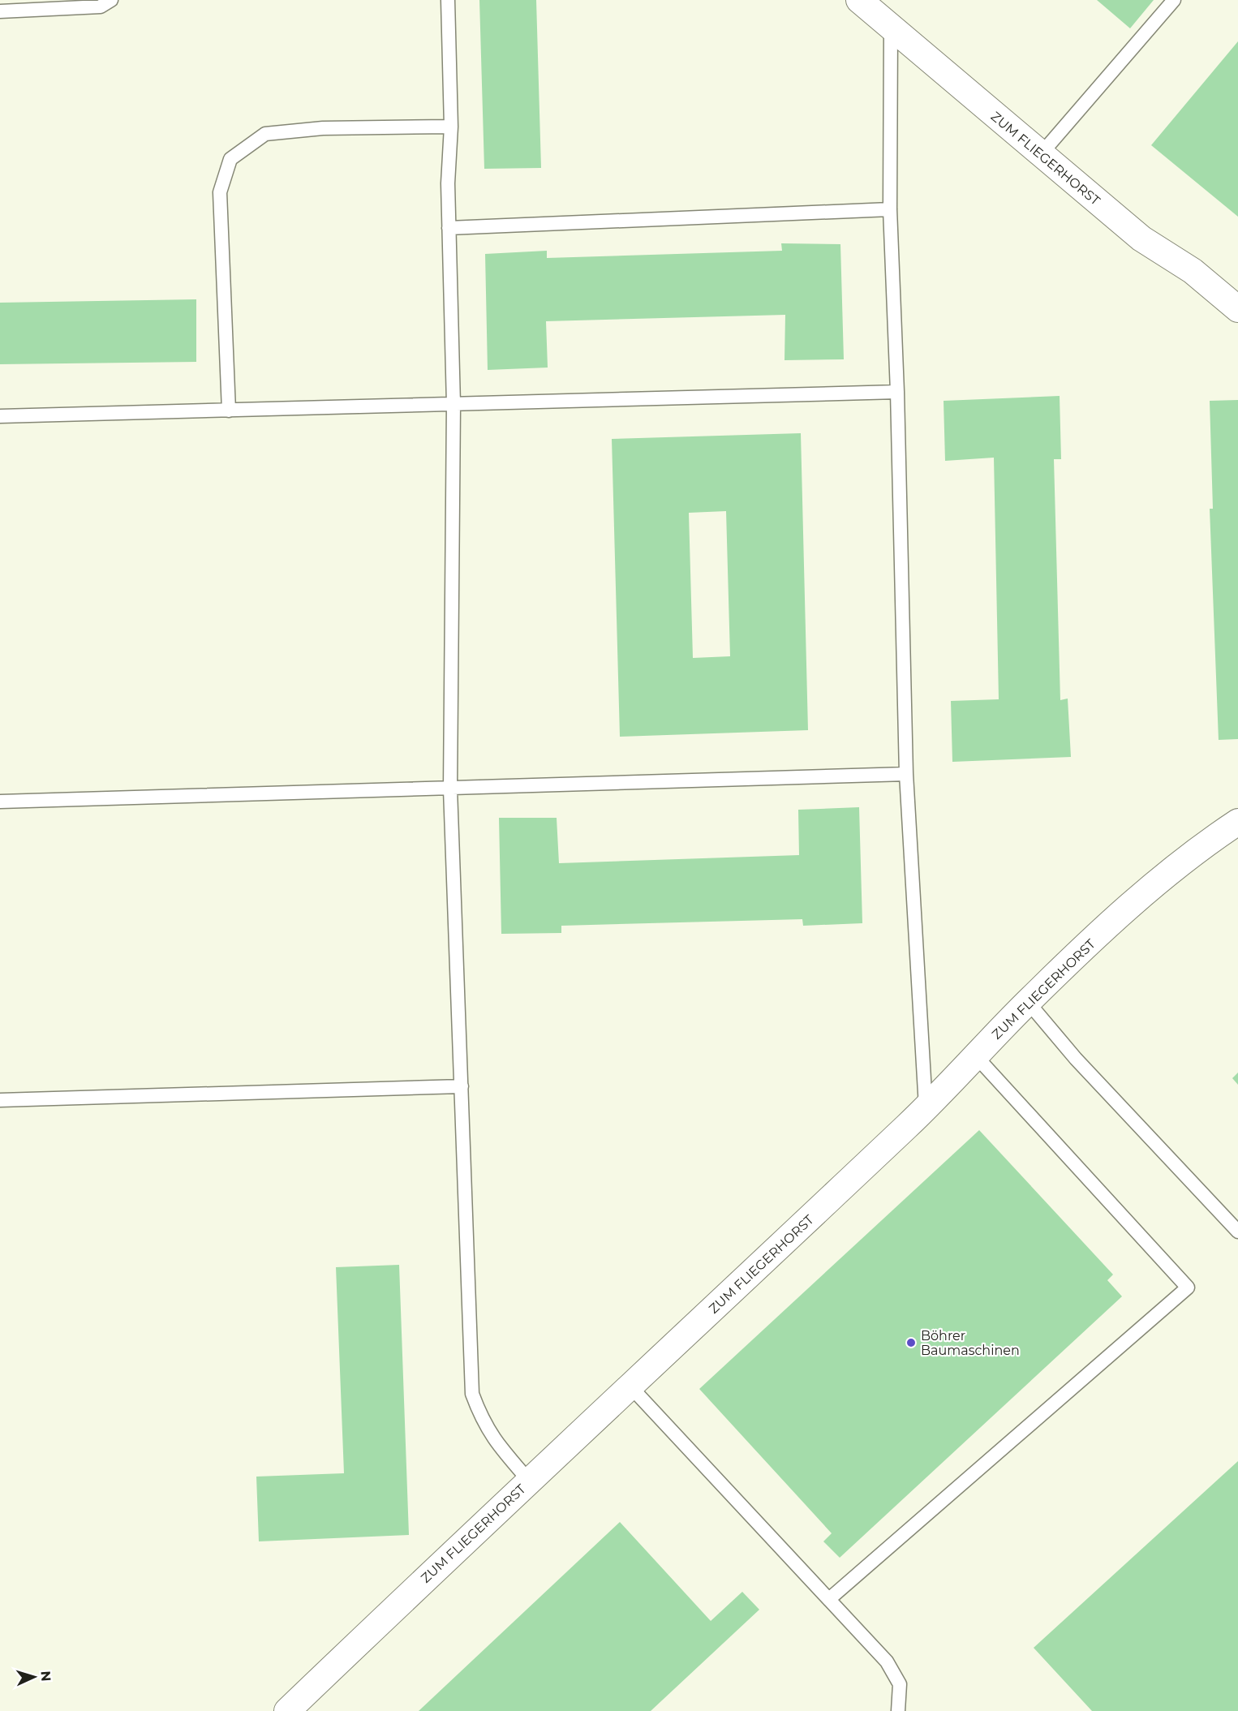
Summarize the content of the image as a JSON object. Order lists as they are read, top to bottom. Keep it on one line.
{"streets":{"street":["ZUM FLIEGERHORST"]},"places":["Böhrer Baumaschinen"],"north":"right"}
